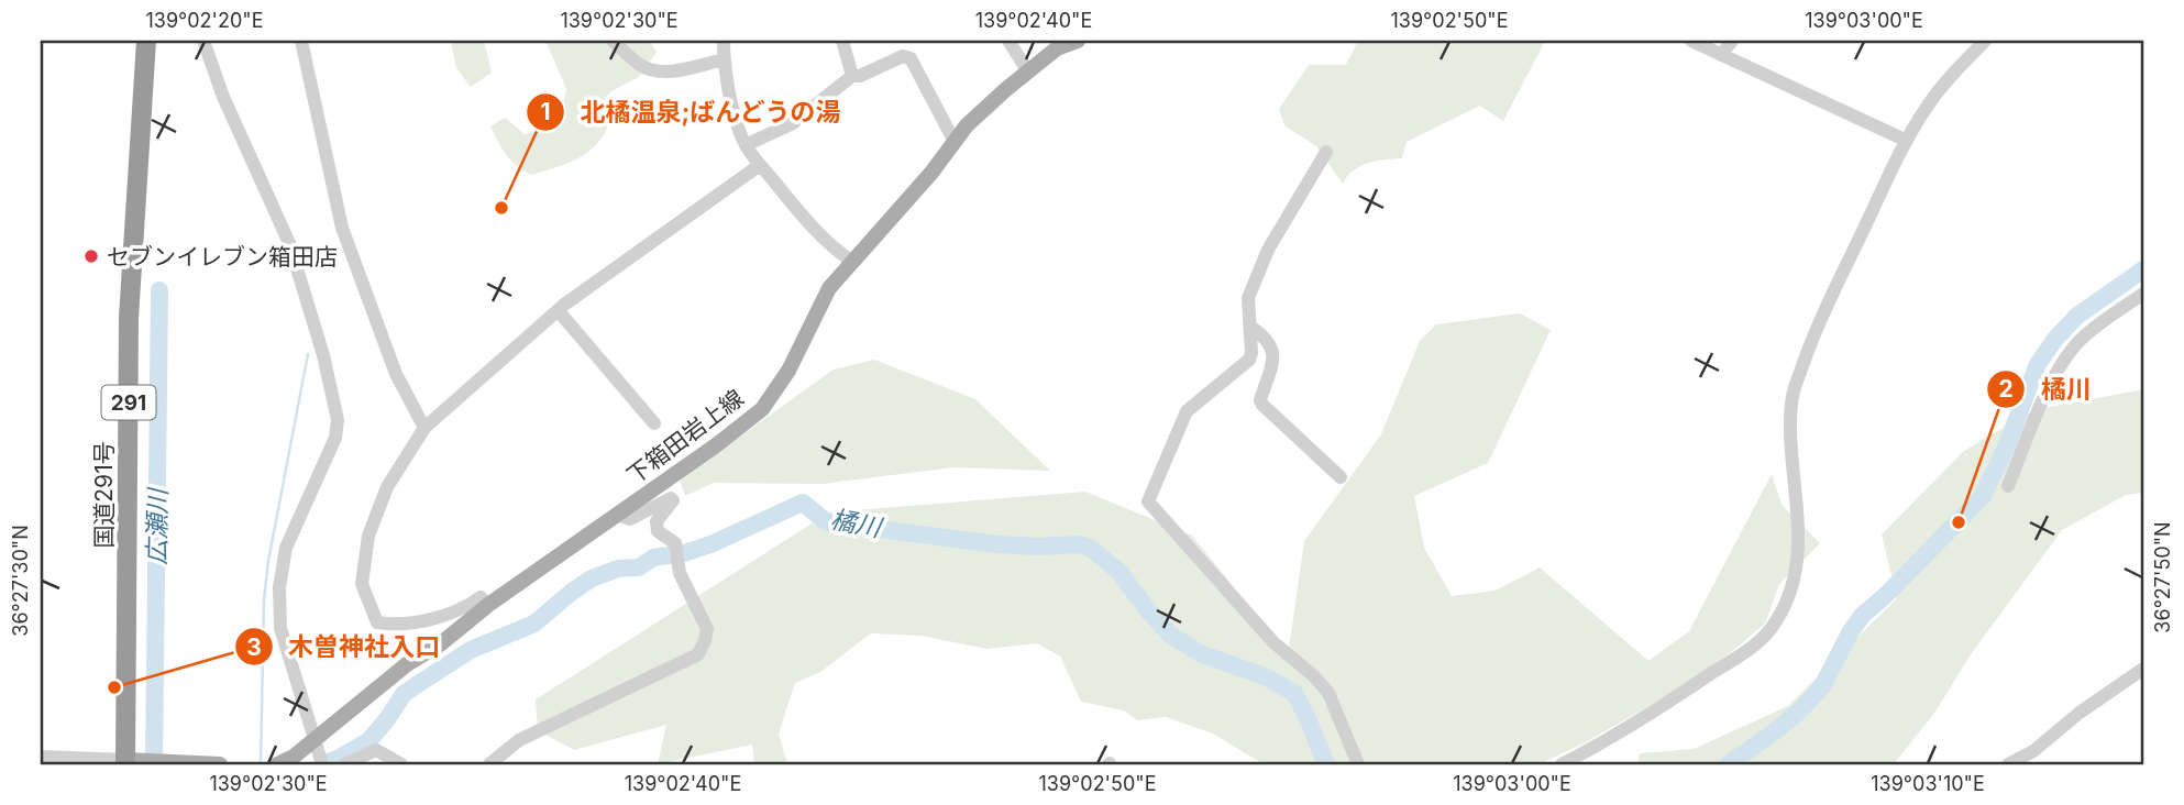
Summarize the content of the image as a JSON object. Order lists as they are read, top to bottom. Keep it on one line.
{"streets":{"highway":["291","国道291号"],"main road":["下箱田岩上線"]},"water":["橘川","広瀬川"],"places":["北橘温泉;ばんどうの湯","セブンイレブン箱田店","橘川","木曽神社入口"],"coordinates":["139°02'20\"E","139°02'30\"E","139°02'40\"E","139°02'50\"E","139°03'00\"E","36°27'50\"N","36°27'30\"N","139°03'10\"E"]}
